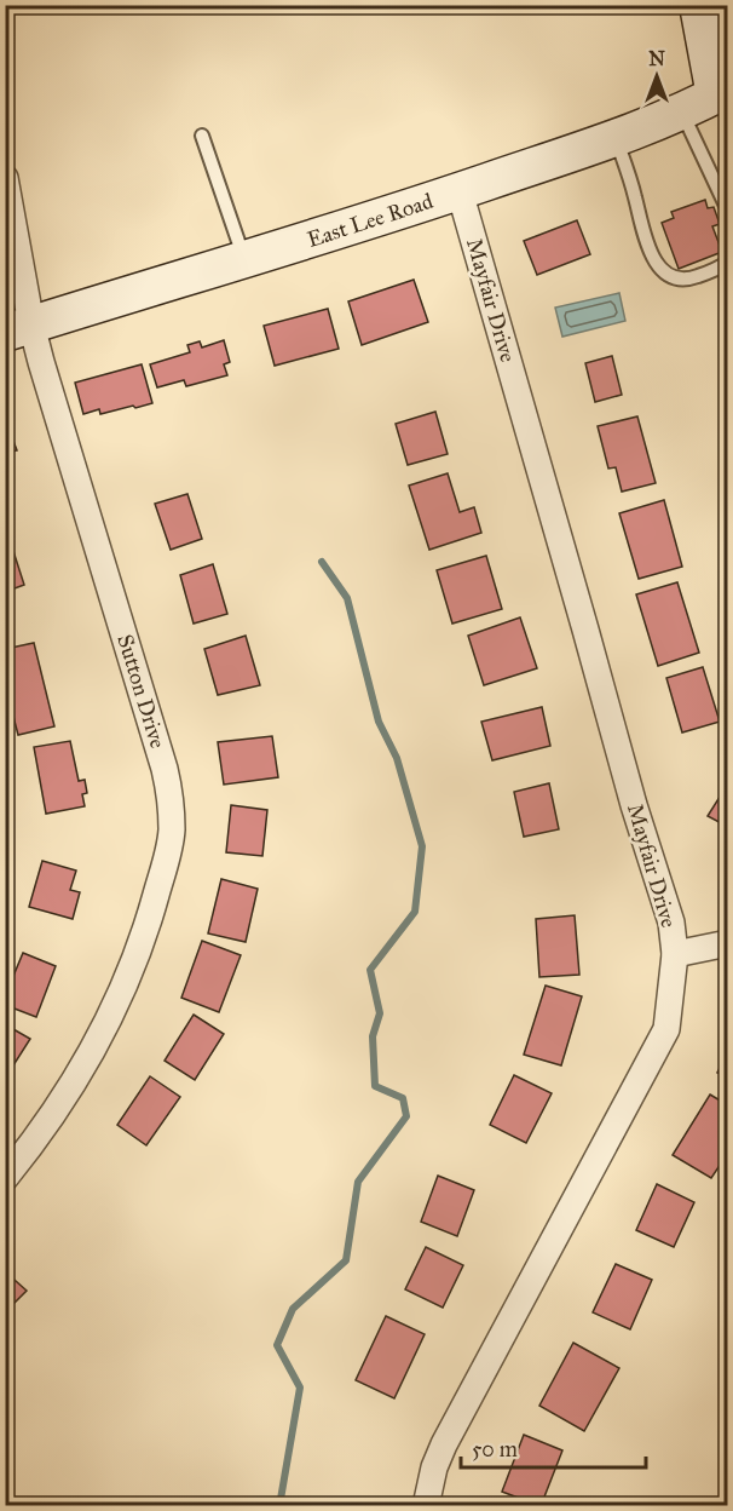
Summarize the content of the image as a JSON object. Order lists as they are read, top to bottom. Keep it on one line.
{"streets":{"street":["East Lee Road","Mayfair Drive","Sutton Drive"]},"crossings":[["East Lee Road","Mayfair Drive"],["East Lee Road","Sutton Drive"]],"scale_bar":"50 m","north":"top"}
